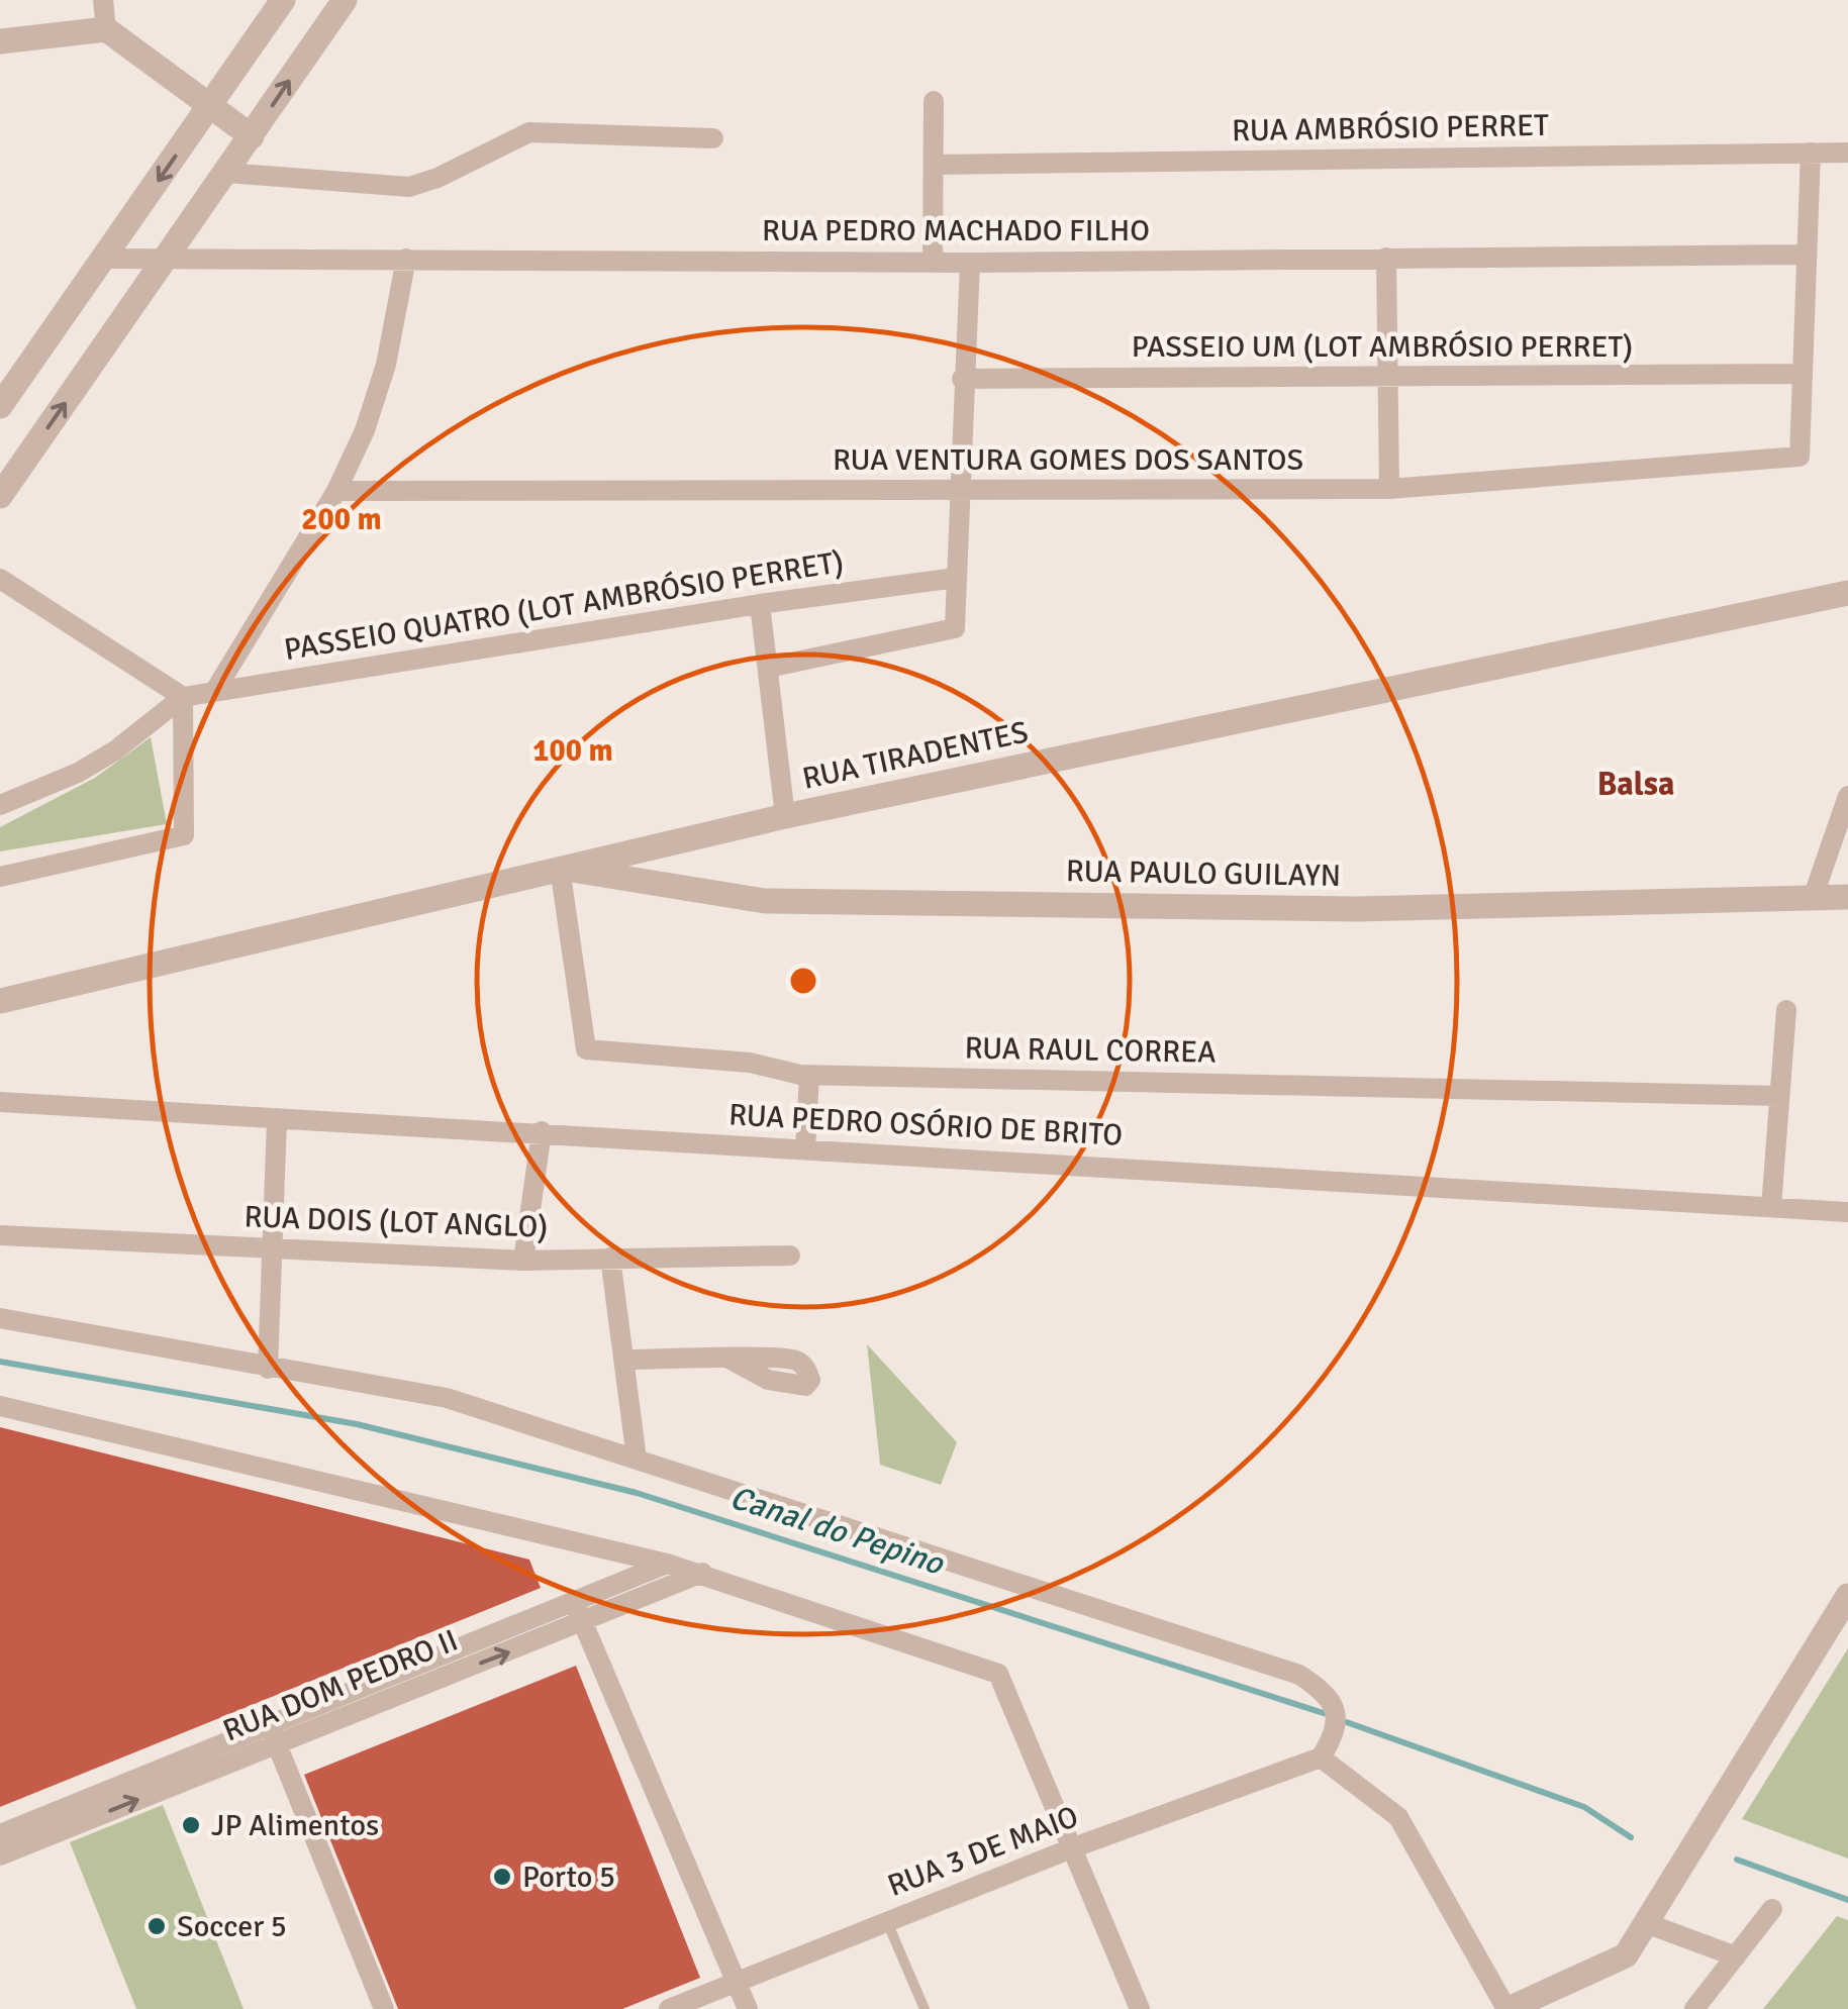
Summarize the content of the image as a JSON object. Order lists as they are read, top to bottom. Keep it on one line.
{"streets":{"street":["RUA AMBRÓSIO PERRET","RUA PEDRO MACHADO FILHO","PASSEIO UM (LOT AMBRÓSIO PERRET)","RUA VENTURA GOMES DOS SANTOS","PASSEIO QUATRO (LOT AMBRÓSIO PERRET)","RUA TIRADENTES","RUA PAULO GUILAYN","RUA RAUL CORREA","RUA PEDRO OSÓRIO DE BRITO","RUA DOIS (LOT ANGLO)","RUA DOM PEDRO II","RUA 3 DE MAIO"]},"crossings":[["PASSEIO UM (LOT AMBRÓSIO PERRET)","RUA VENTURA GOMES DOS SANTOS"],["RUA TIRADENTES","RUA PAULO GUILAYN"],["RUA TIRADENTES","RUA RAUL CORREA"],["RUA PAULO GUILAYN","RUA RAUL CORREA"]],"districts":["Balsa"],"water":["Canal do Pepino"],"places":["JP Alimentos","Porto 5","Soccer 5"],"rings":["200 m","100 m"]}
